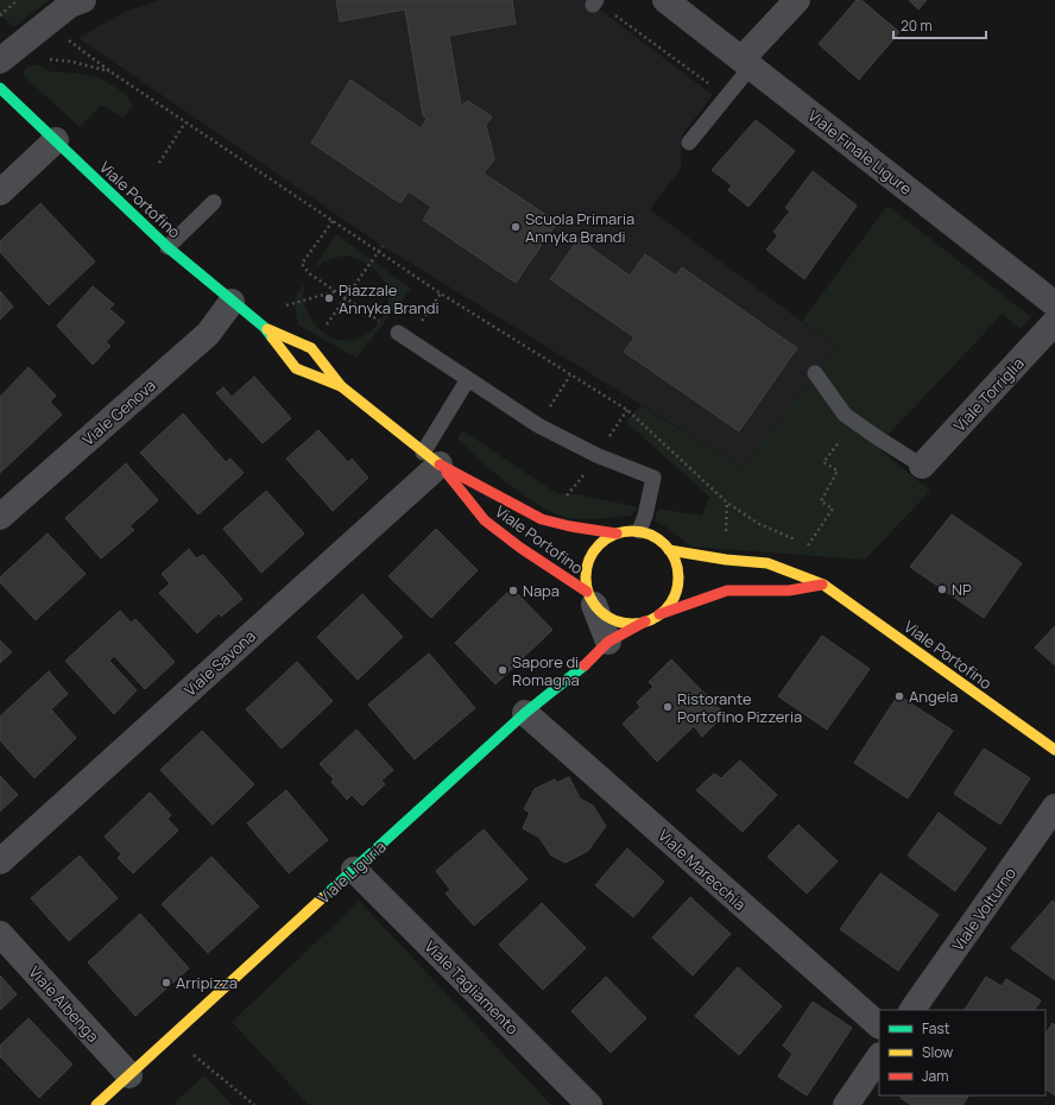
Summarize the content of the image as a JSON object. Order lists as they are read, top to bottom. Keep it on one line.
{"streets":{"street":["Viale Finale Ligure","Viale Portofino","Viale Torriglia","Viale Genova","Viale Savona","Viale Marecchia","Viale Liguria","Viale Volturno","Viale Tagliamento","Viale Albenga"]},"crossings":[["Viale Portofino","Viale Genova"],["Viale Portofino","Viale Savona"],["Viale Portofino","Viale Liguria"],["Viale Marecchia","Viale Liguria"],["Viale Liguria","Viale Tagliamento"],["Viale Liguria","Viale Albenga"]],"places":["Scuola Primaria Annyka Brandi","Piazzale Annyka Brandi","NP","Napa","Sapore di Romagna","Angela","Ristorante Portofino Pizzeria","Arripizza"],"legend":["Fast","Slow","Jam"],"scale_bar":"20 m"}
